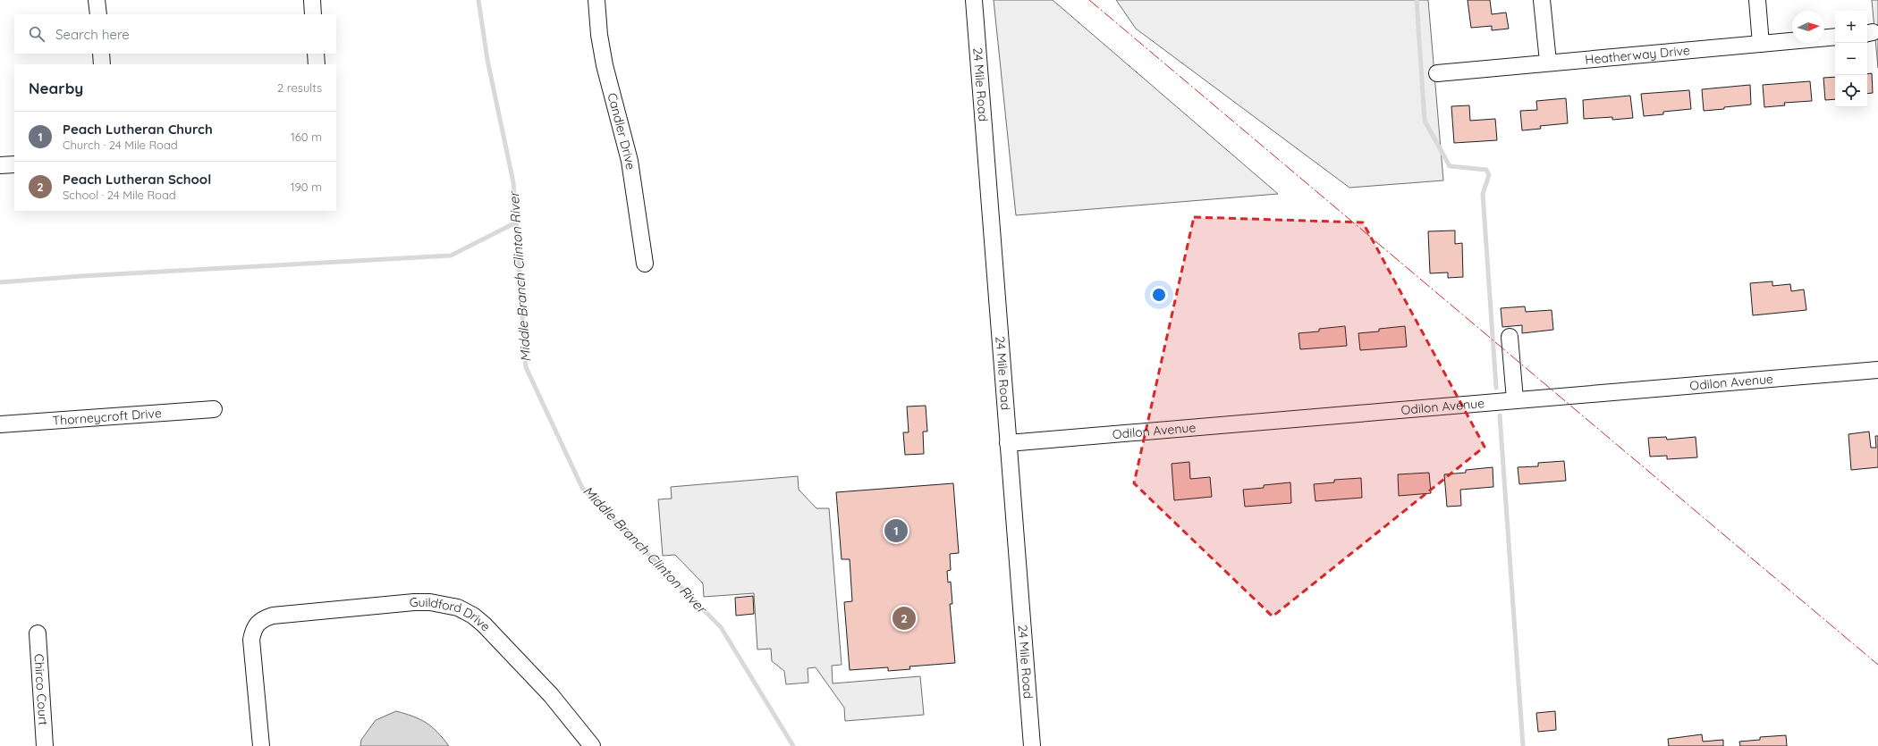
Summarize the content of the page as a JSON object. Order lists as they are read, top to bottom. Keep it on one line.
{"streets":{"street":["Heatherway Drive","24 Mile Road","Candler Drive","Odilon Avenue","Thorneycroft Drive","Guildford Drive","Chirco Court"]},"crossings":[["24 Mile Road","Odilon Avenue"]],"water":["Middle Branch Clinton River"],"north":"right","page":{"map_buttons":["+","−"],"search":"Search here","heading":["Nearby","2 results"],"list":[{"mark":"1","name":"Peach Lutheran Church","note":"Church · 24 Mile Road","value":"160 m"},{"mark":"2","name":"Peach Lutheran School","note":"School · 24 Mile Road","value":"190 m"}],"pins":["1","2"]}}
